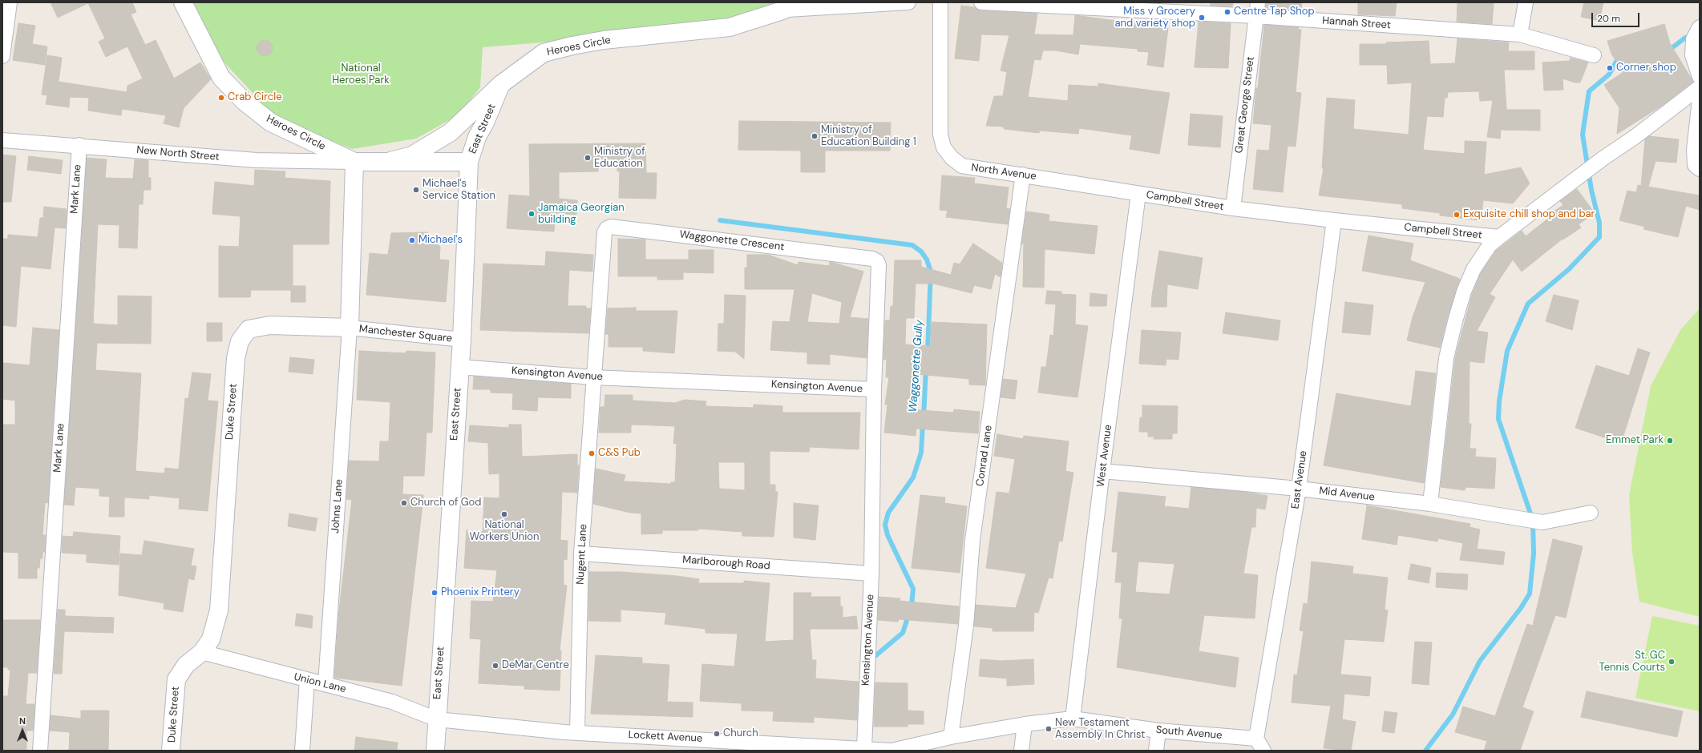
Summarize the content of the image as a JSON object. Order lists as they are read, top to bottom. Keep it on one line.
{"streets":{"main road":["Heroes Circle","East Street","Duke Street"],"street":["Hannah Street","Great George Street","New North Street","North Avenue","Mark Lane","Campbell Street","Waggonette Crescent","Manchester Square","Kensington Avenue","Conrad Lane","West Avenue","East Avenue","Mid Avenue","Johns Lane","Nugent Lane","Marlborough Road","Union Lane","South Avenue","Lockett Avenue"]},"crossings":[["Hannah Street","Great George Street"],["Heroes Circle","East Street"],["Heroes Circle","New North Street"],["Great George Street","Campbell Street"],["East Street","Manchester Square"],["East Street","Kensington Avenue"],["East Street","Union Lane"],["East Street","Lockett Avenue"],["New North Street","Mark Lane"],["North Avenue","Campbell Street"],["North Avenue","Conrad Lane"],["North Avenue","West Avenue"],["Campbell Street","West Avenue"],["Campbell Street","East Avenue"],["Waggonette Crescent","Kensington Avenue"],["Waggonette Crescent","Nugent Lane"],["Manchester Square","Duke Street"],["Manchester Square","Johns Lane"],["Kensington Avenue","Nugent Lane"],["Kensington Avenue","Marlborough Road"],["Kensington Avenue","Lockett Avenue"],["Duke Street","Johns Lane"],["Duke Street","Union Lane"],["Conrad Lane","South Avenue"],["Conrad Lane","Lockett Avenue"],["West Avenue","Mid Avenue"],["West Avenue","South Avenue"],["East Avenue","Mid Avenue"],["East Avenue","South Avenue"],["Johns Lane","Union Lane"],["Nugent Lane","Marlborough Road"],["Nugent Lane","Lockett Avenue"],["Union Lane","Lockett Avenue"],["South Avenue","Lockett Avenue"]],"water":["Waggonette Gully"],"parks":["National Heroes Park"],"places":["Centre Tap Shop","Miss v Grocery and variety shop","Corner shop","Crab Circle","Ministry of Education Building 1","Ministry of Education","Michael's Service Station","Jamaica Georgian building","Exquisite chill shop and bar","Michael's","Emmet Park","C&S Pub","Church of God","National Workers Union","Phoenix Printery","St. GC Tennis Courts","DeMar Centre","New Testament Assembly In Christ","Church"],"scale_bar":"20 m","north":"top"}
